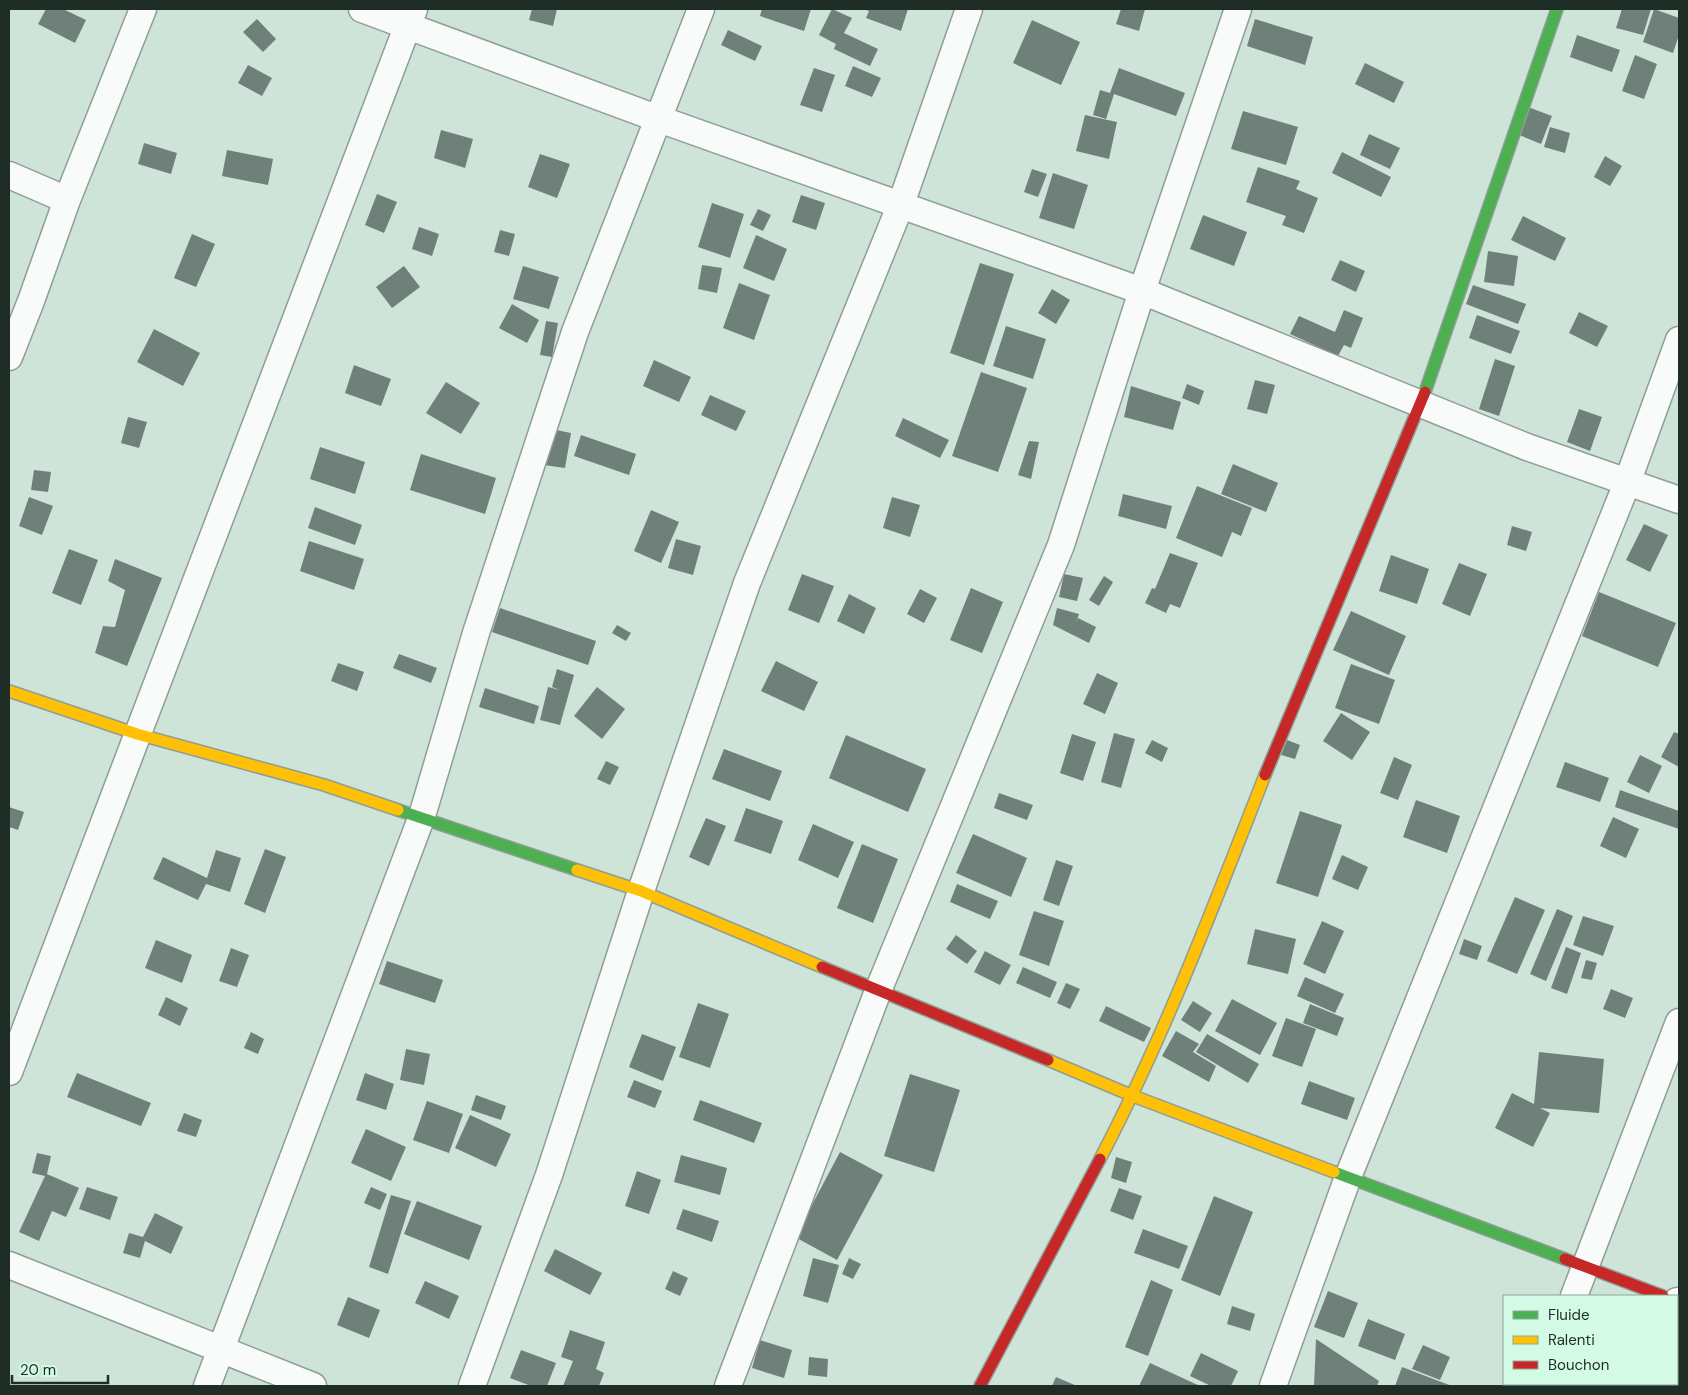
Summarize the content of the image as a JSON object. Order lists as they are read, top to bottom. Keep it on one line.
{"legend":["Fluide","Ralenti","Bouchon"],"scale_bar":"20 m"}
